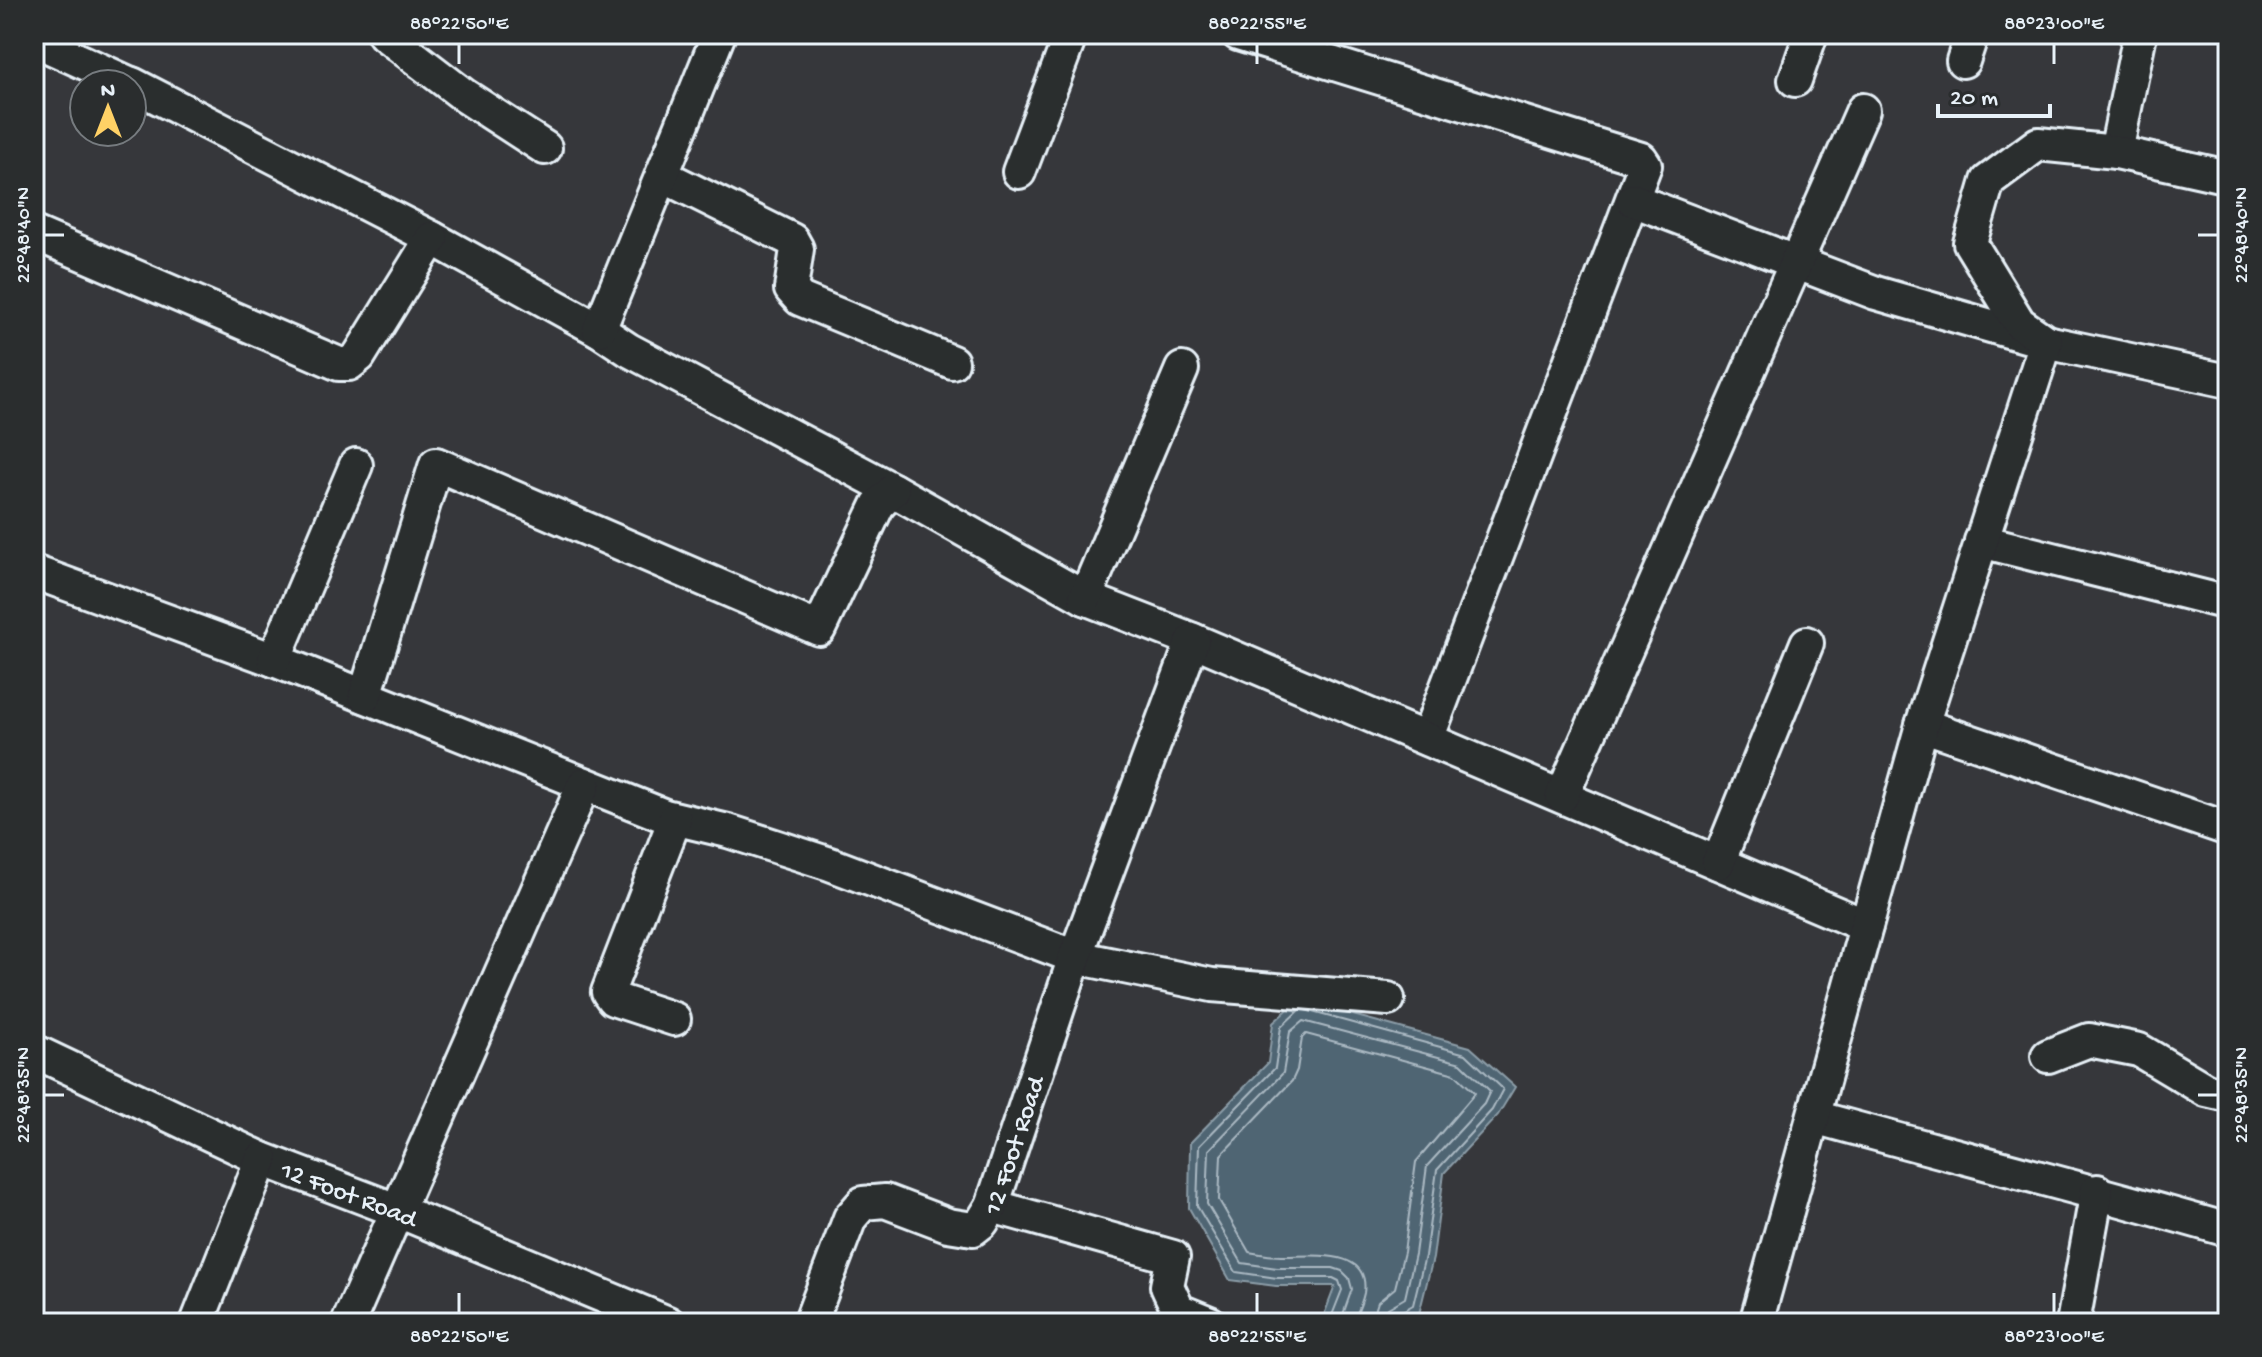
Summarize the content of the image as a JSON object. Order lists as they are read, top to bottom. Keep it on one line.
{"streets":{"street":["12 Foot Road"]},"scale_bar":"20 m","north":"top","coordinates":["88°22'50\"E","88°22'55\"E","88°23'00\"E","22°48'40\"N","22°48'35\"N"]}
